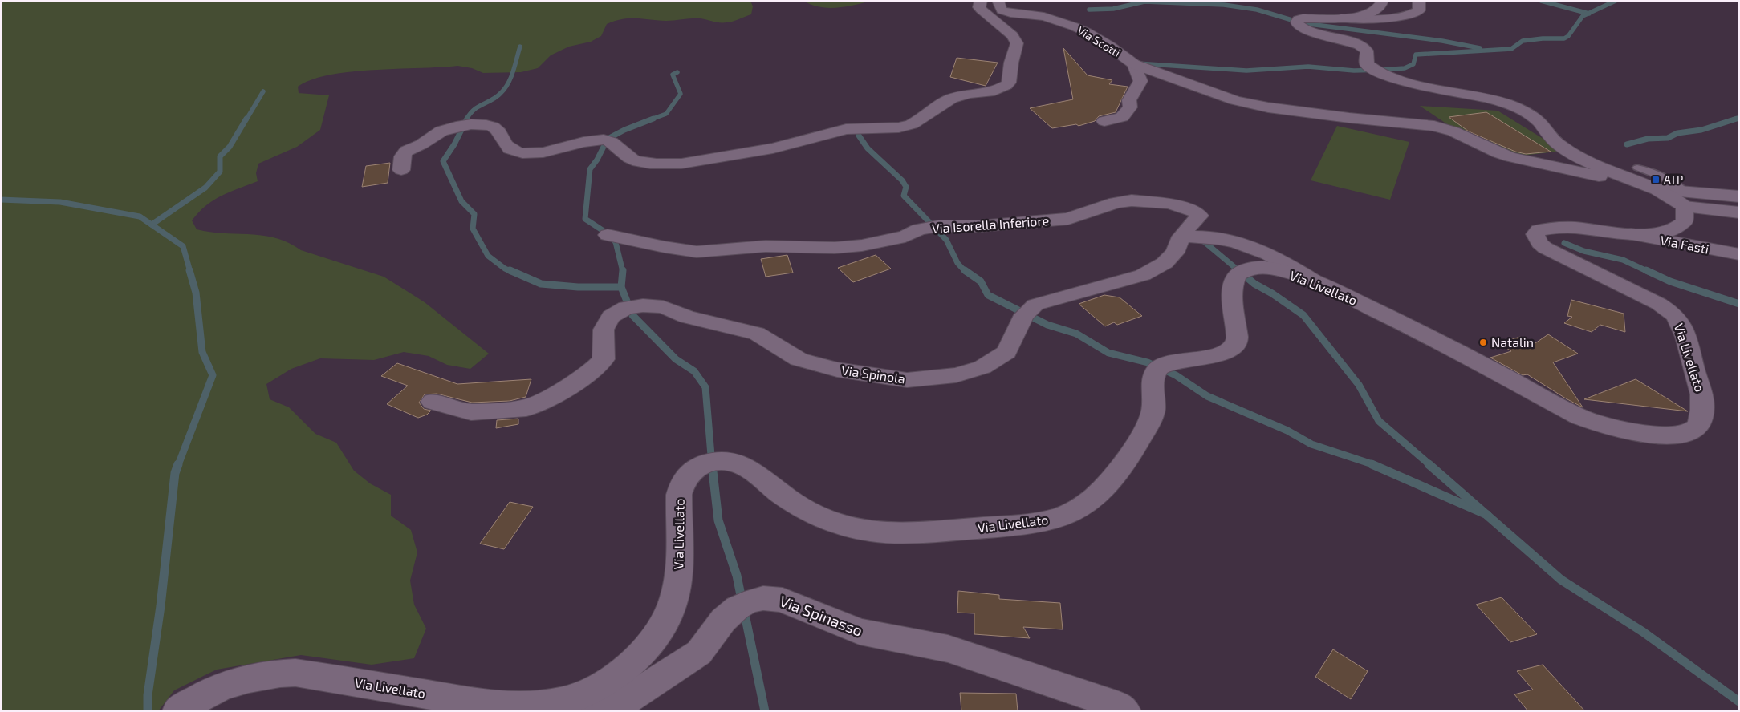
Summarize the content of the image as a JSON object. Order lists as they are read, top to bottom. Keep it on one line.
{"streets":{"street":["Via Scotti","Via Isorella Inferiore","Via Fasti","Via Livellato","Via Spinola","Via Spinasso"]},"crossings":[["Via Isorella Inferiore","Via Spinola"],["Via Fasti","Via Livellato"],["Via Livellato","Via Spinasso"]],"places":{"transit":["ATP"],"other":["Natalin"]}}
